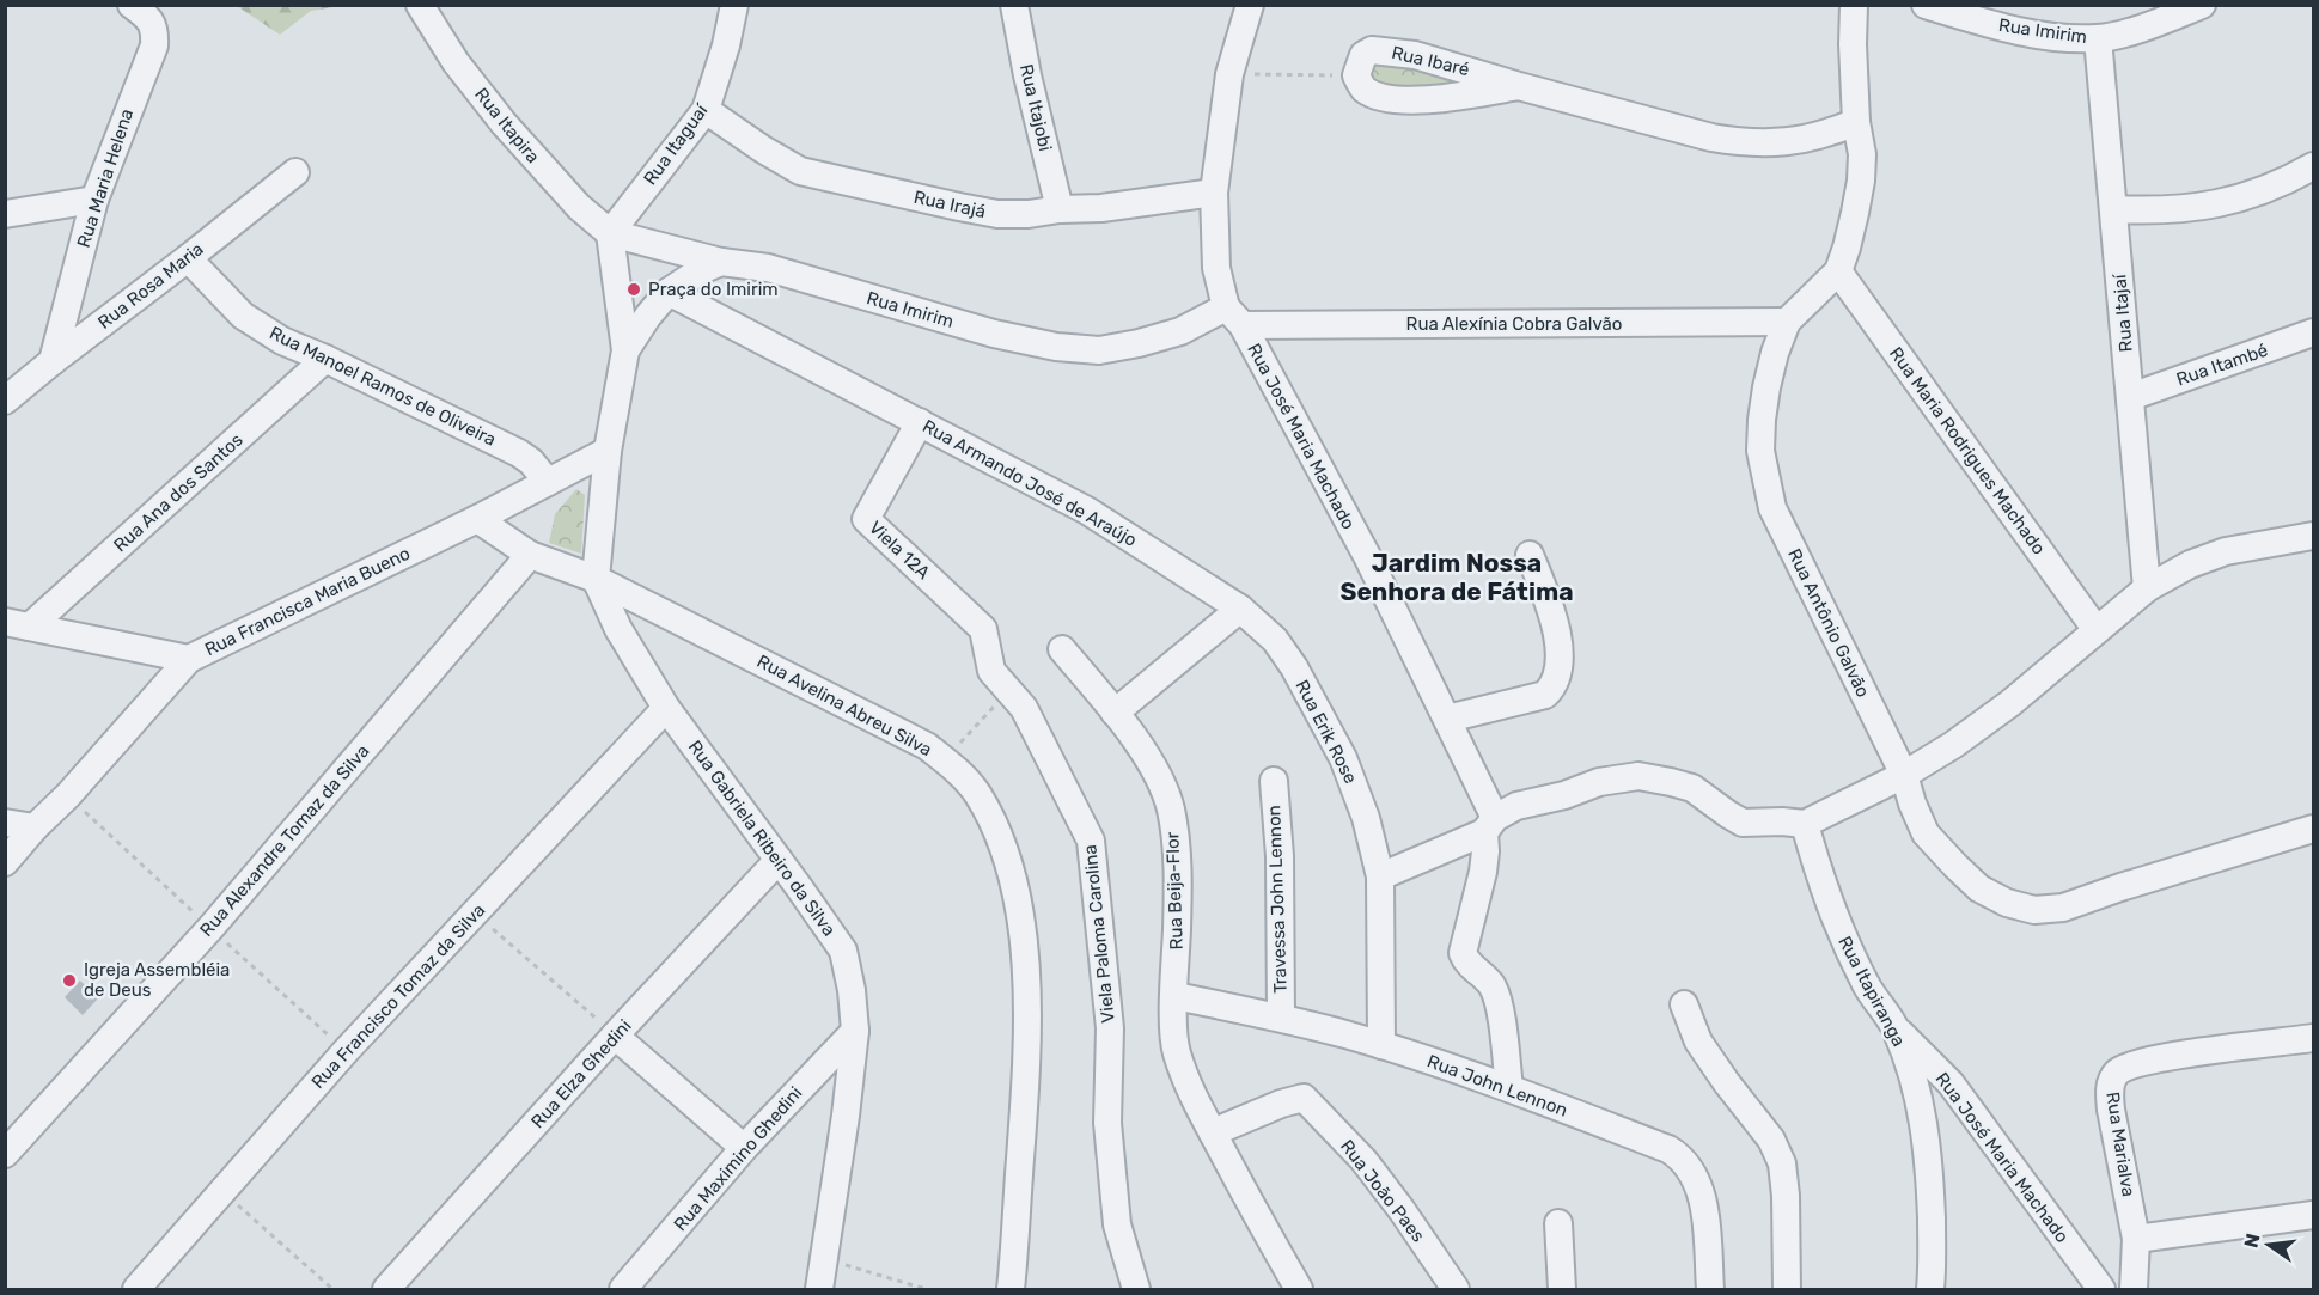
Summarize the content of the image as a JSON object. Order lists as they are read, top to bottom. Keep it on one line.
{"streets":{"street":["Rua Imirim","Rua Ibaré","Rua Itajobi","Rua Itapira","Rua Itaguaí","Rua Maria Helena","Rua Irajá","Rua Rosa Maria","Rua Itajaí","Rua Alexínia Cobra Galvão","Rua Itambé","Rua Manoel Ramos de Oliveira","Rua José Maria Machado","Rua Maria Rodrigues Machado","Rua Armando José de Araújo","Rua Ana dos Santos","Viela 12A","Rua Francisca Maria Bueno","Rua Antônio Galvão","Rua Avelina Abreu Silva","Rua Erik Rose","Rua Gabriela Ribeiro da Silva","Rua Alexandre Tomaz da Silva","Rua Beija-Flor","Travessa John Lennon","Viela Paloma Carolina","Rua Itapiranga","Rua Francisco Tomaz da Silva","Rua Elza Ghedini","Rua John Lennon","Rua Marialva","Rua Maximino Ghedini","Rua João Paes"]},"crossings":[["Rua Imirim","Rua Itapira"],["Rua Imirim","Rua Itajaí"],["Rua Imirim","Rua Alexínia Cobra Galvão"],["Rua Imirim","Rua José Maria Machado"],["Rua Ibaré","Rua Antônio Galvão"],["Rua Itajobi","Rua Irajá"],["Rua Itapira","Rua Itaguaí"],["Rua Itaguaí","Rua Irajá"],["Rua Maria Helena","Rua Rosa Maria"],["Rua Rosa Maria","Rua Manoel Ramos de Oliveira"],["Rua Itajaí","Rua Itambé"],["Rua Alexínia Cobra Galvão","Rua José Maria Machado"],["Rua Alexínia Cobra Galvão","Rua Antônio Galvão"],["Rua Manoel Ramos de Oliveira","Rua Ana dos Santos"],["Rua Manoel Ramos de Oliveira","Rua Francisca Maria Bueno"],["Rua José Maria Machado","Rua Itapiranga"],["Rua Maria Rodrigues Machado","Rua Antônio Galvão"],["Rua Armando José de Araújo","Viela 12A"],["Rua Armando José de Araújo","Rua Erik Rose"],["Viela 12A","Viela Paloma Carolina"],["Rua Francisca Maria Bueno","Rua Avelina Abreu Silva"],["Rua Avelina Abreu Silva","Rua Gabriela Ribeiro da Silva"],["Rua Avelina Abreu Silva","Rua Alexandre Tomaz da Silva"],["Rua Erik Rose","Rua John Lennon"],["Rua Gabriela Ribeiro da Silva","Rua Francisco Tomaz da Silva"],["Rua Gabriela Ribeiro da Silva","Rua Elza Ghedini"],["Rua Gabriela Ribeiro da Silva","Rua Maximino Ghedini"],["Rua Beija-Flor","Rua John Lennon"],["Rua Beija-Flor","Rua João Paes"],["Travessa John Lennon","Rua John Lennon"]],"districts":["Jardim Nossa Senhora de Fátima"],"places":["Praça do Imirim","Igreja Assembléia de Deus"],"north":"left"}
